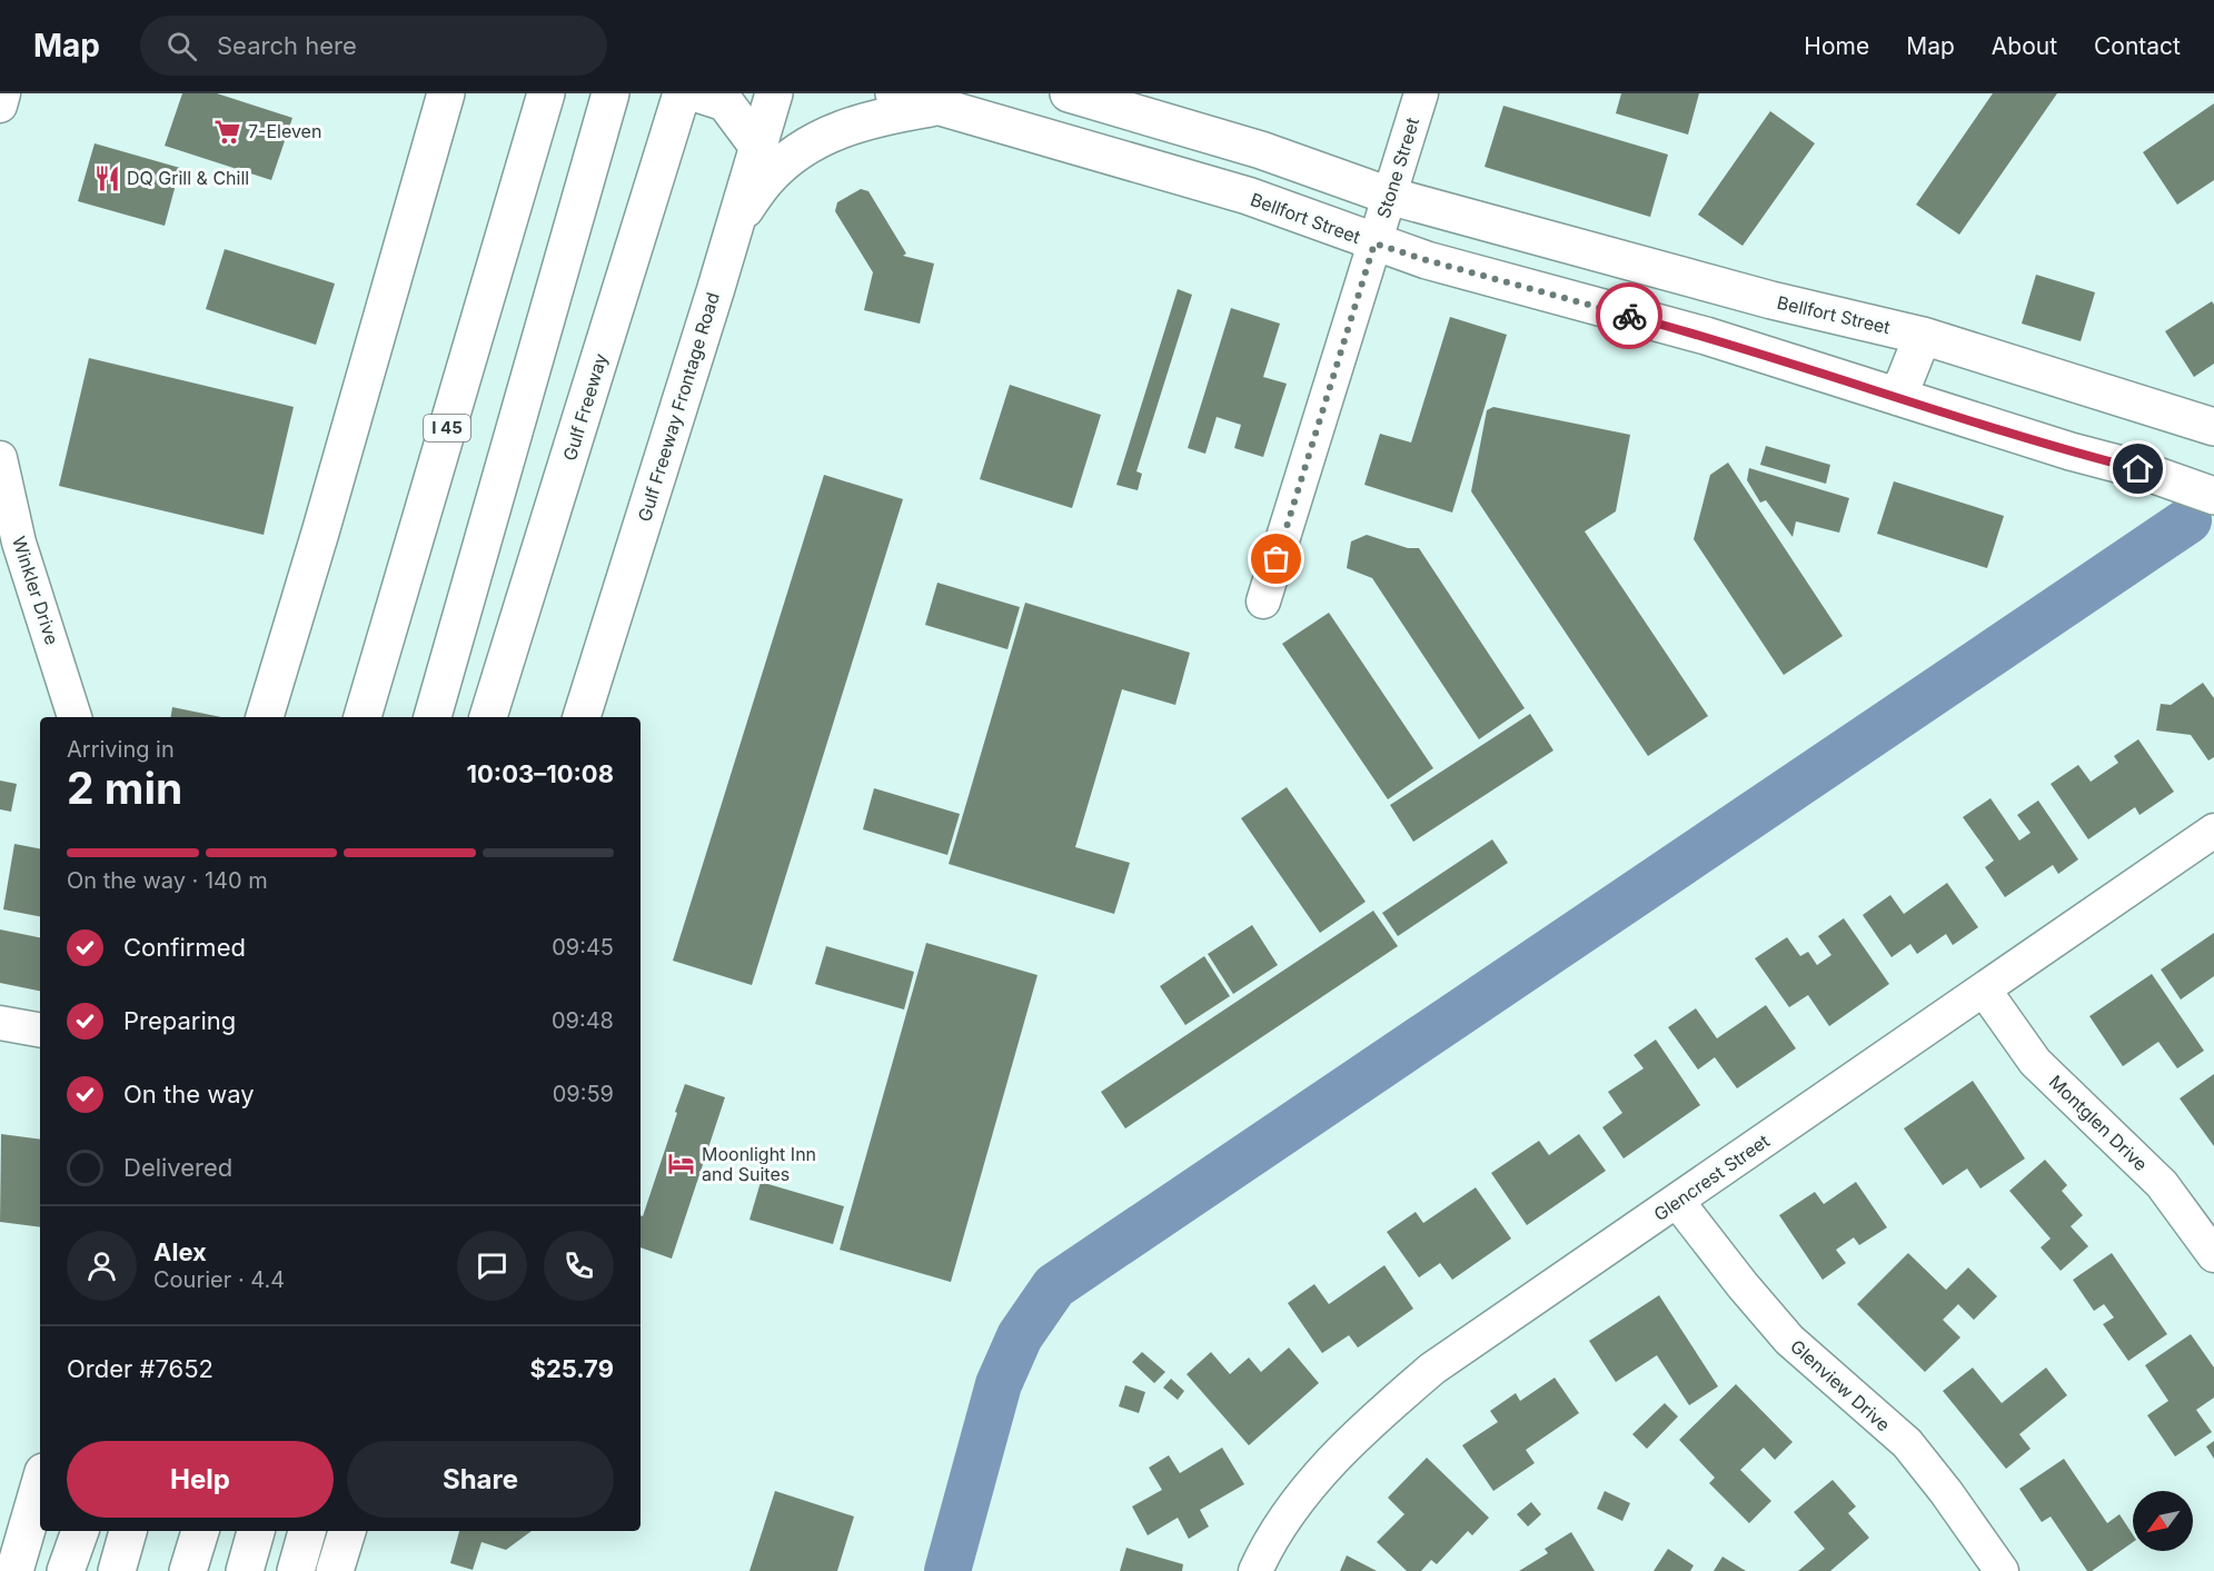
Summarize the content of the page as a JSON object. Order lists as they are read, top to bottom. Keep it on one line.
{"streets":{"main road":["Bellfort Street","Gulf Freeway","Gulf Freeway Frontage Road","I 45"],"street":["Stone Street","Winkler Drive","Montglen Drive","Glencrest Street","Glenview Drive"]},"crossings":[["Stone Street","Bellfort Street"],["Montglen Drive","Glencrest Street"],["Glencrest Street","Glenview Drive"]],"places":{"supermarket":["7-Eleven"],"restaurant":["DQ Grill & Chill"],"hotel":["Moonlight Inn and Suites"]},"north":"bottom left","page":{"header":"Map","search":"Search here","nav":["Home","Map","About","Contact"],"heading":["2 min","Arriving in","10:03–10:08"],"panel":["Alex","Courier · 4.4","Order #7652","$25.79"],"bar":"On the way · 140 m","list":[["Confirmed","09:45"],["Preparing","09:48"],["On the way","09:59"],"Delivered"],"buttons":["Help","Share"]}}
